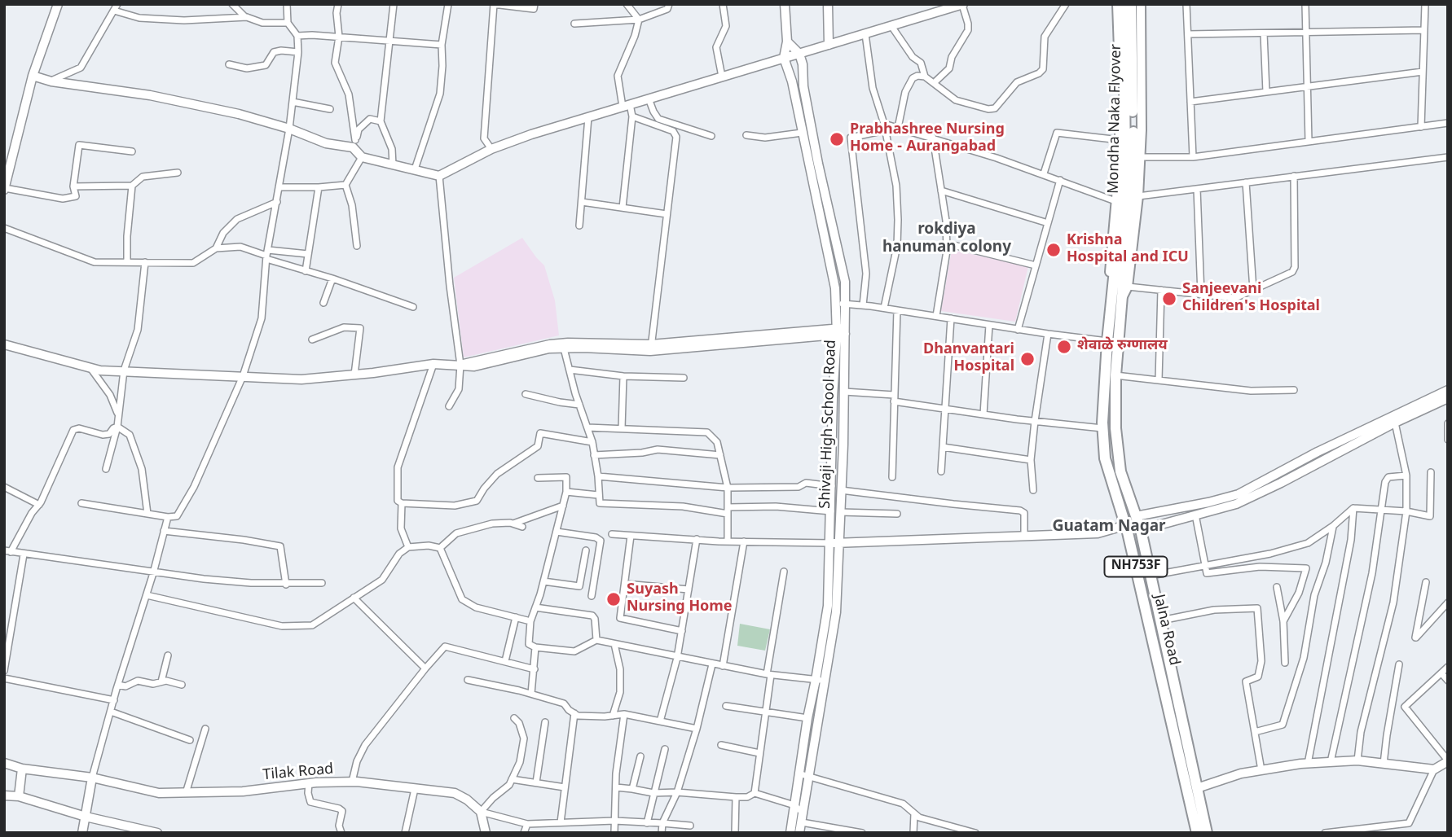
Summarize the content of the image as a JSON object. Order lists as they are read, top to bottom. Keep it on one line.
{"streets":{"highway":["Mondha Naka Flyover","NH753F","Jalna Road"],"street":["Shivaji High School Road","Tilak Road"]},"crossings":[["Mondha Naka Flyover","Jalna Road"]],"districts":["rokdiya hanuman colony","Guatam Nagar"],"places":["Prabhashree Nursing Home - Aurangabad","Krishna Hospital and ICU","Sanjeevani Children's Hospital","शेवाळे रुग्णालय","Dhanvantari Hospital","Suyash Nursing Home"]}
